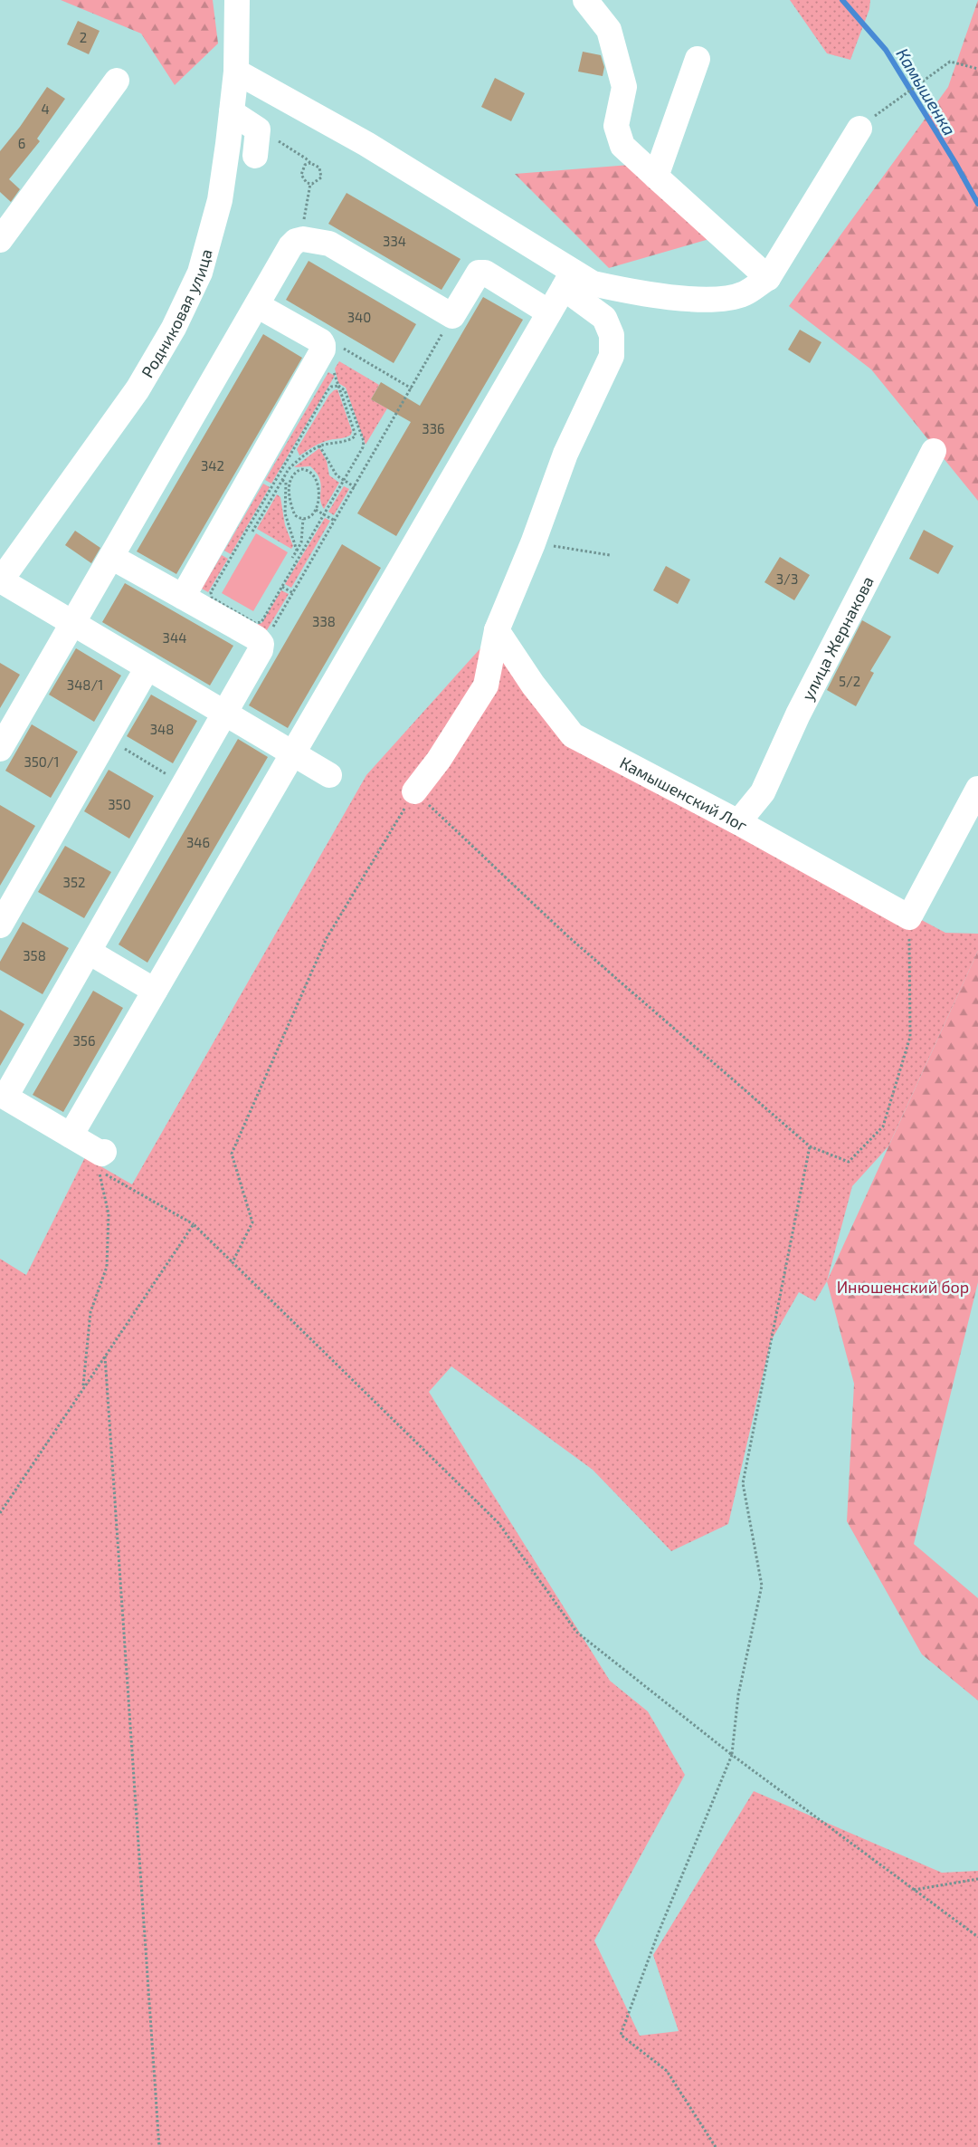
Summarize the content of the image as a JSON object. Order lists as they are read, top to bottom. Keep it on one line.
{"streets":{"street":["Родниковая улица","улица Жернакова","Камышенский Лог"]},"crossings":[["улица Жернакова","Камышенский Лог"]],"water":["Камышенка"],"parks":["Инюшенский бор"],"house_numbers":["2","4","6","334","340","336","342","3/3","338","344","5/2","348/1","348","350/1","350","346","352","358","356"]}
